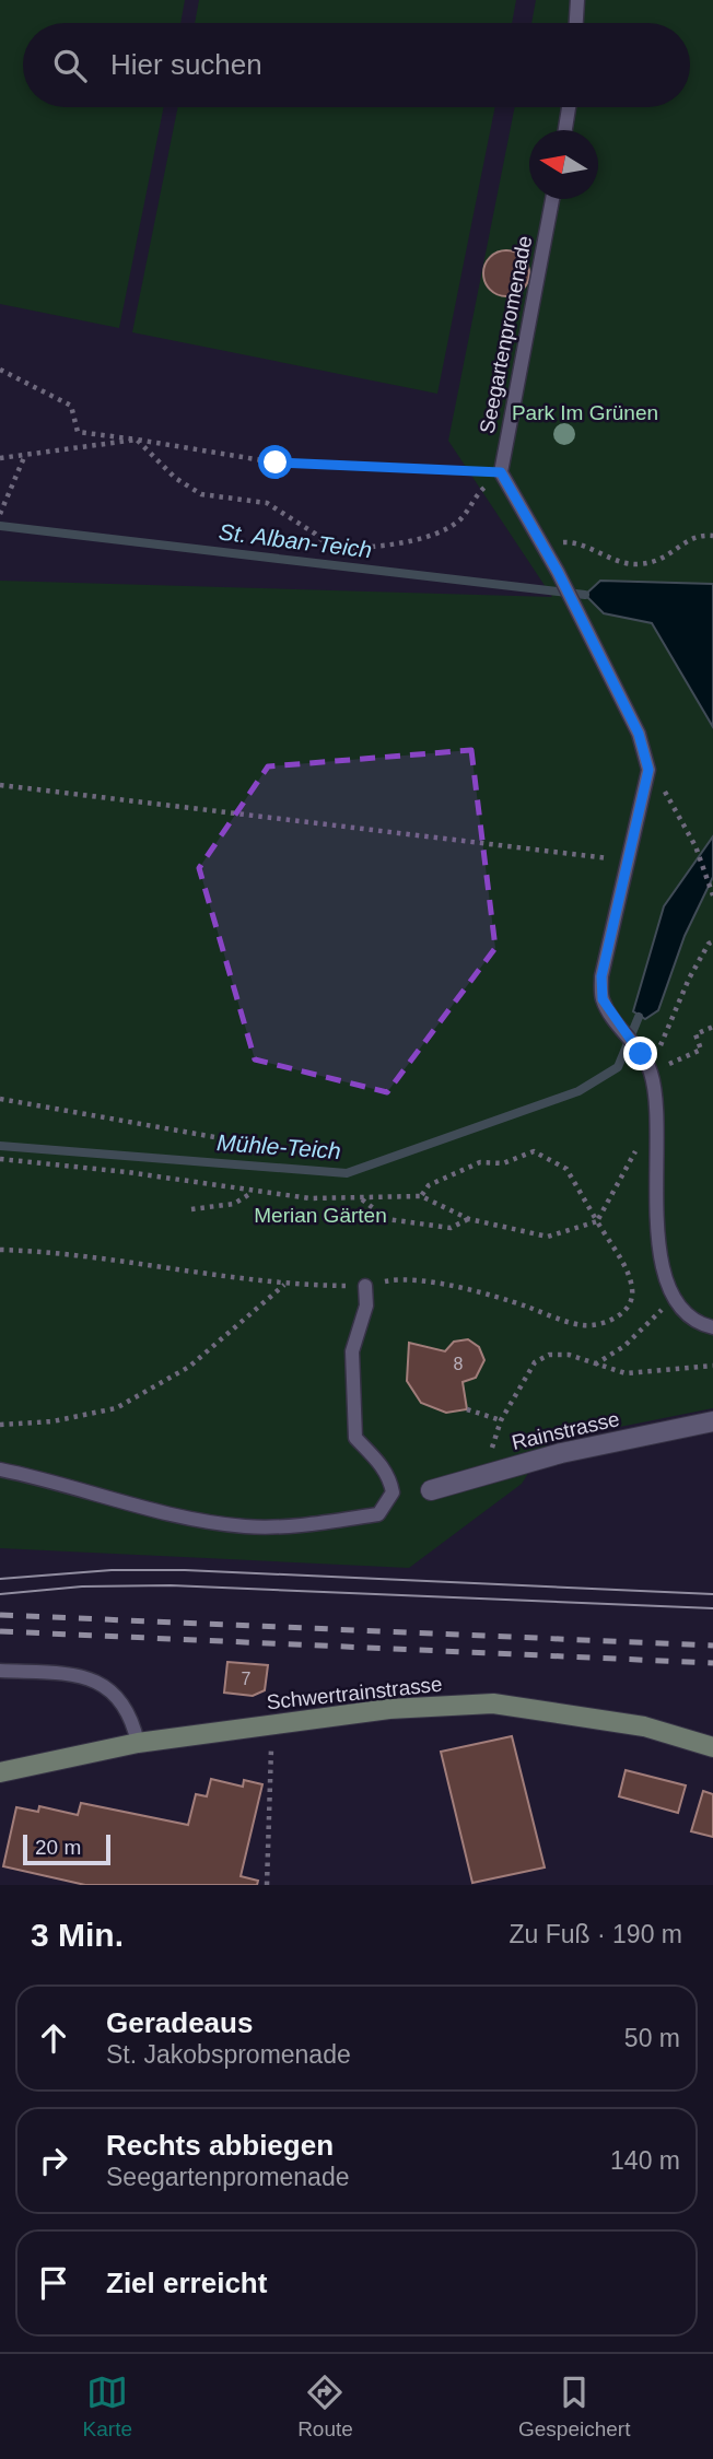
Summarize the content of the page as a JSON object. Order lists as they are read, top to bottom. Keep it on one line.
{"streets":{"main road":["Schwertrainstrasse"],"street":["Rainstrasse"],"lane":["Seegartenpromenade"]},"water":["St. Alban-Teich","Mühle-Teich"],"parks":["Park Im Grünen","Merian Gärten"],"house_numbers":["8","7"],"scale_bar":"20 m","north":"left","page":{"search":"Hier suchen","scale":"20 m","heading":["3 Min.","Zu Fuß · 190 m"],"list":[["Geradeaus","St. Jakobspromenade","50 m"],["Rechts abbiegen","Seegartenpromenade","140 m"],"Ziel erreicht"],"nav":["Karte","Route","Gespeichert"]}}
